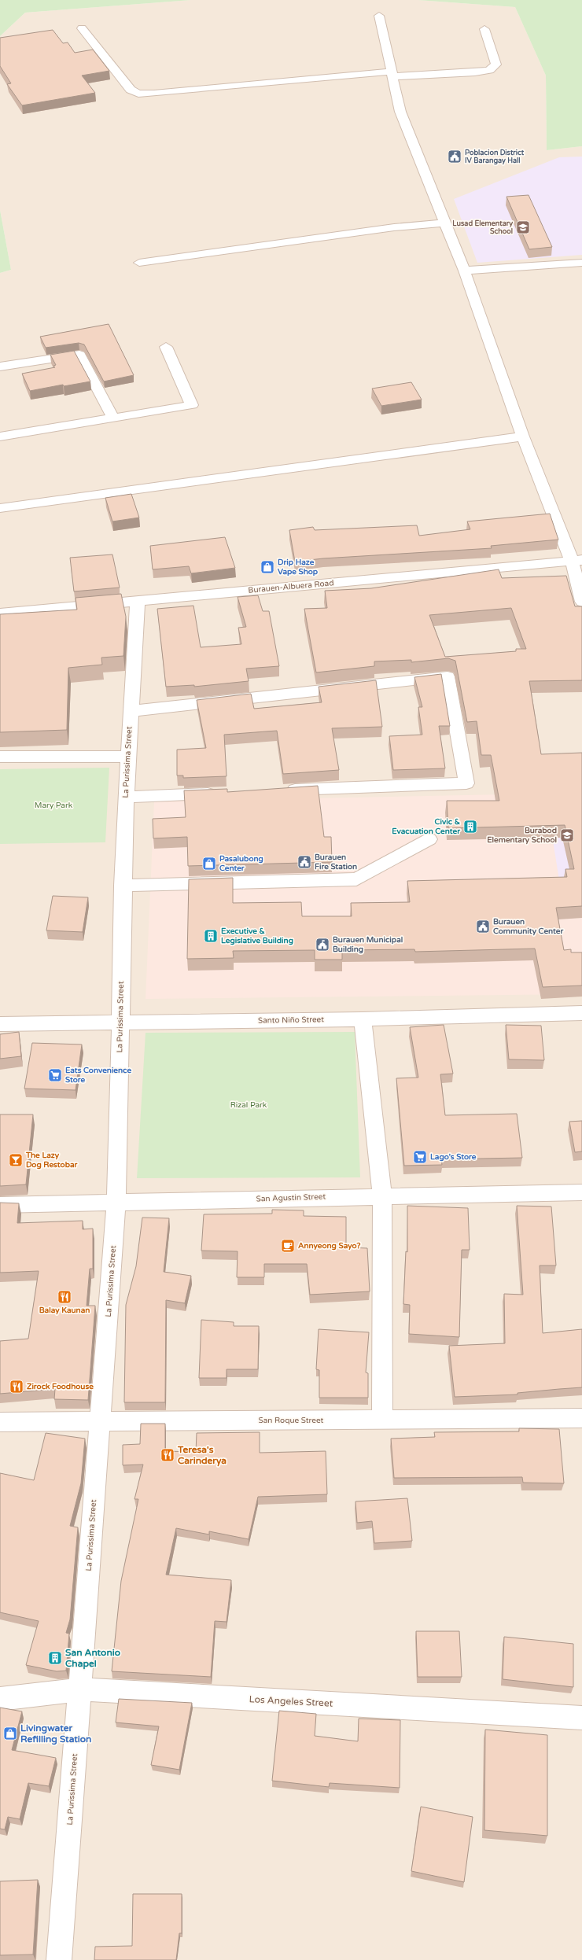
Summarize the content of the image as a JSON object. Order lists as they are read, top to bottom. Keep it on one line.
{"streets":{"street":["Burauen-Albuera Road","La Purissima Street","Santo Niño Street","San Agustin Street","San Roque Street","Los Angeles Street"]},"crossings":[["Burauen-Albuera Road","La Purissima Street"],["La Purissima Street","Santo Niño Street"],["La Purissima Street","San Agustin Street"],["La Purissima Street","San Roque Street"],["La Purissima Street","Los Angeles Street"]],"parks":["Mary Park","Rizal Park"],"places":{"public building":["Poblacion District IV Barangay Hall","Burauen Fire Station","Burauen Community Center","Burauen Municipal Building"],"school or university":["Lusad Elementary School","Burabod Elementary School"],"shop":["Drip Haze Vape Shop","Pasalubong Center","Livingwater Refilling Station"],"building":["Civic & Evacuation Center","Executive & Legislative Building","San Antonio Chapel"],"supermarket":["Eats Convenience Store","Lago's Store"],"bar":["The Lazy Dog Restobar"],"cafe":["Annyeong Sayo?"],"restaurant":["Balay Kaunan","Zirock Foodhouse","Teresa's Carinderya"]}}
